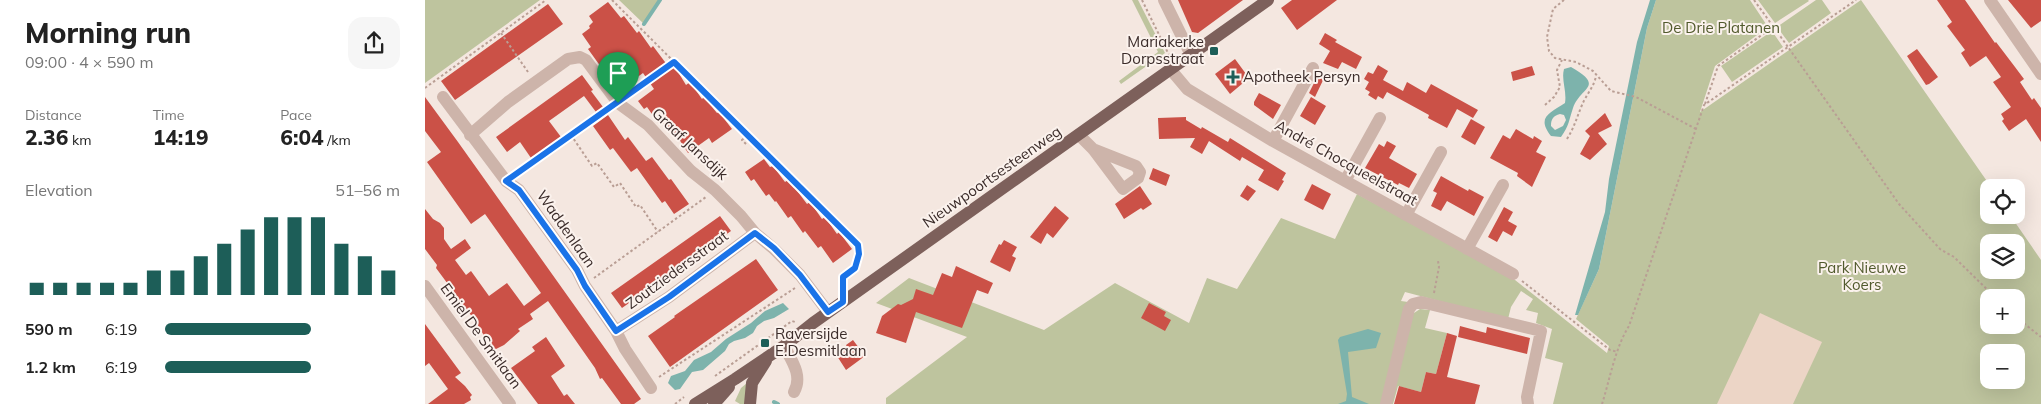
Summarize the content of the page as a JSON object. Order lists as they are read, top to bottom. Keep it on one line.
{"streets":{"main road":["Nieuwpoortsesteenweg"],"street":["Graaf Jansdijk","André Chocqueelstraat","Waddenlaan","Zoutziedersstraat","Emiel De Smitlaan"]},"crossings":[["Graaf Jansdijk","Nieuwpoortsesteenweg"],["Graaf Jansdijk","Waddenlaan"],["Graaf Jansdijk","Zoutziedersstraat"],["André Chocqueelstraat","Nieuwpoortsesteenweg"],["Waddenlaan","Zoutziedersstraat"]],"parks":["De Drie Platanen","Park Nieuwe Koers"],"places":{"transit":["Mariakerke Dorpsstraat","Raversijde E.Desmitlaan"],"health":["Apotheek Persyn"]},"page":{"heading":["Morning run","09:00 · 4 × 590 m"],"stats":[["Distance","2.36 km"],["Time","14:19"],["Pace","6:04 /km"]],"chart":["Elevation","51–56 m"],"map_buttons":["+","−"],"list":[{"name":"590 m","note":"6:19"},{"name":"1.2 km","note":"6:19"}]}}
